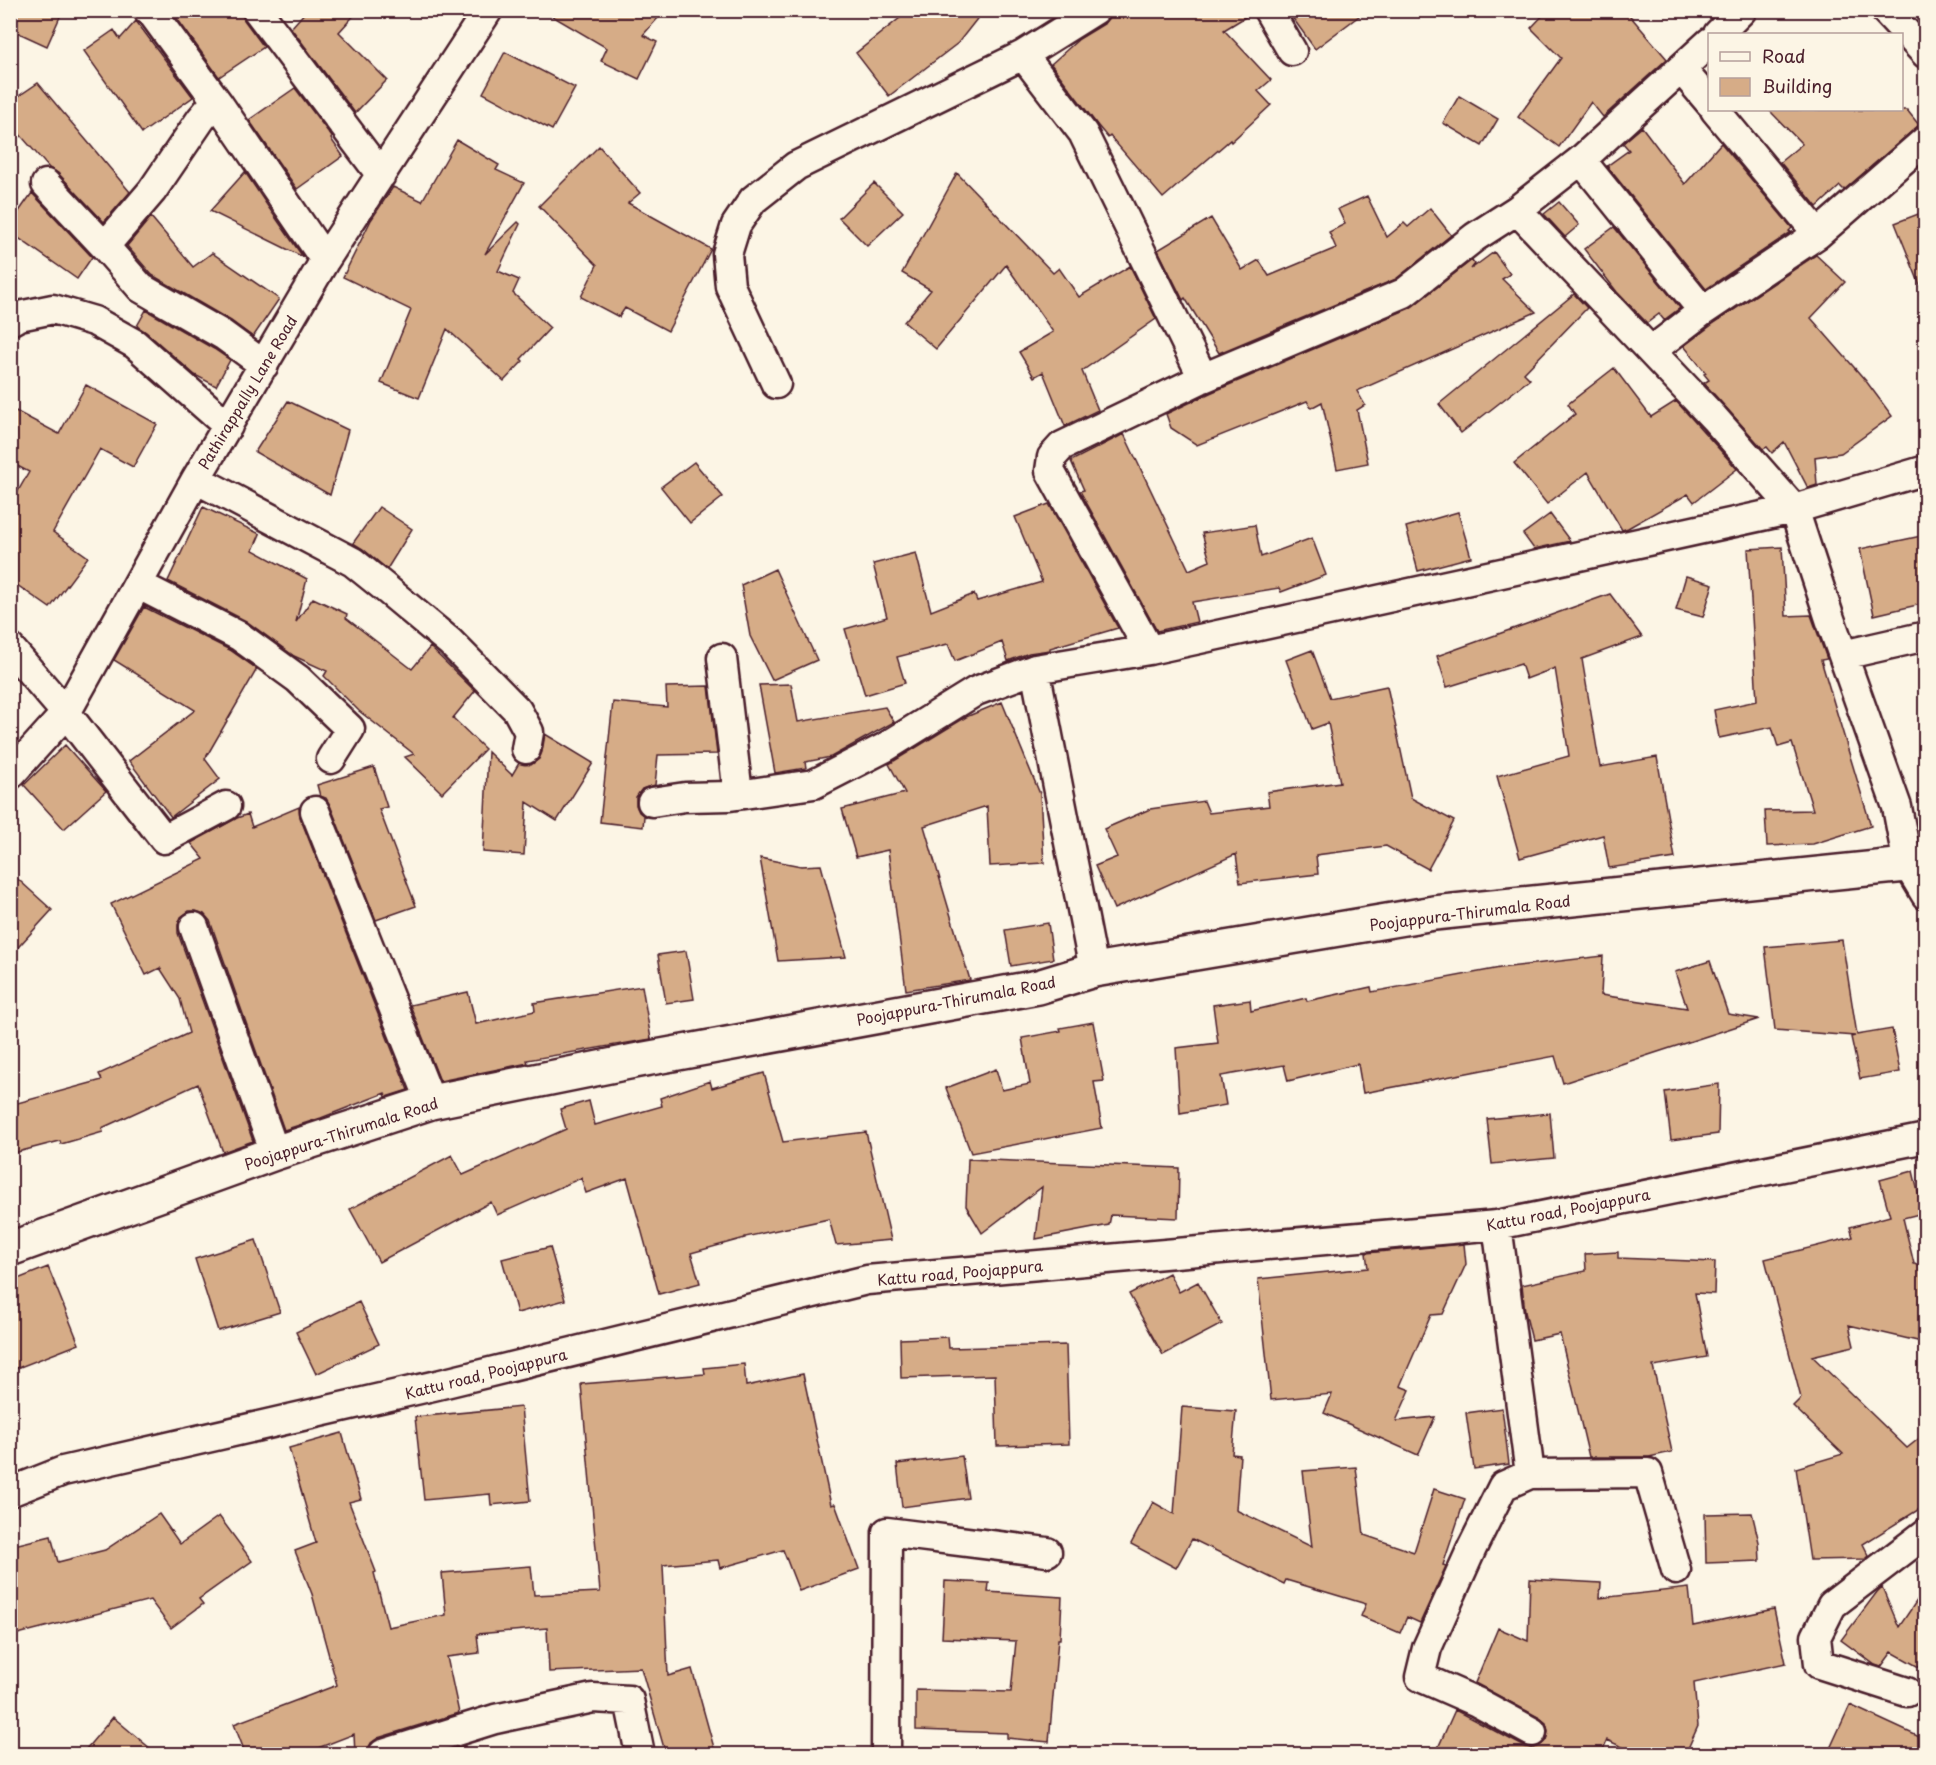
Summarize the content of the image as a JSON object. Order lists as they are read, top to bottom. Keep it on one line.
{"streets":{"main road":["Poojappura-Thirumala Road"],"street":["Pathirappally Lane Road","Kattu road, Poojappura"]},"legend":["Road","Building"]}
